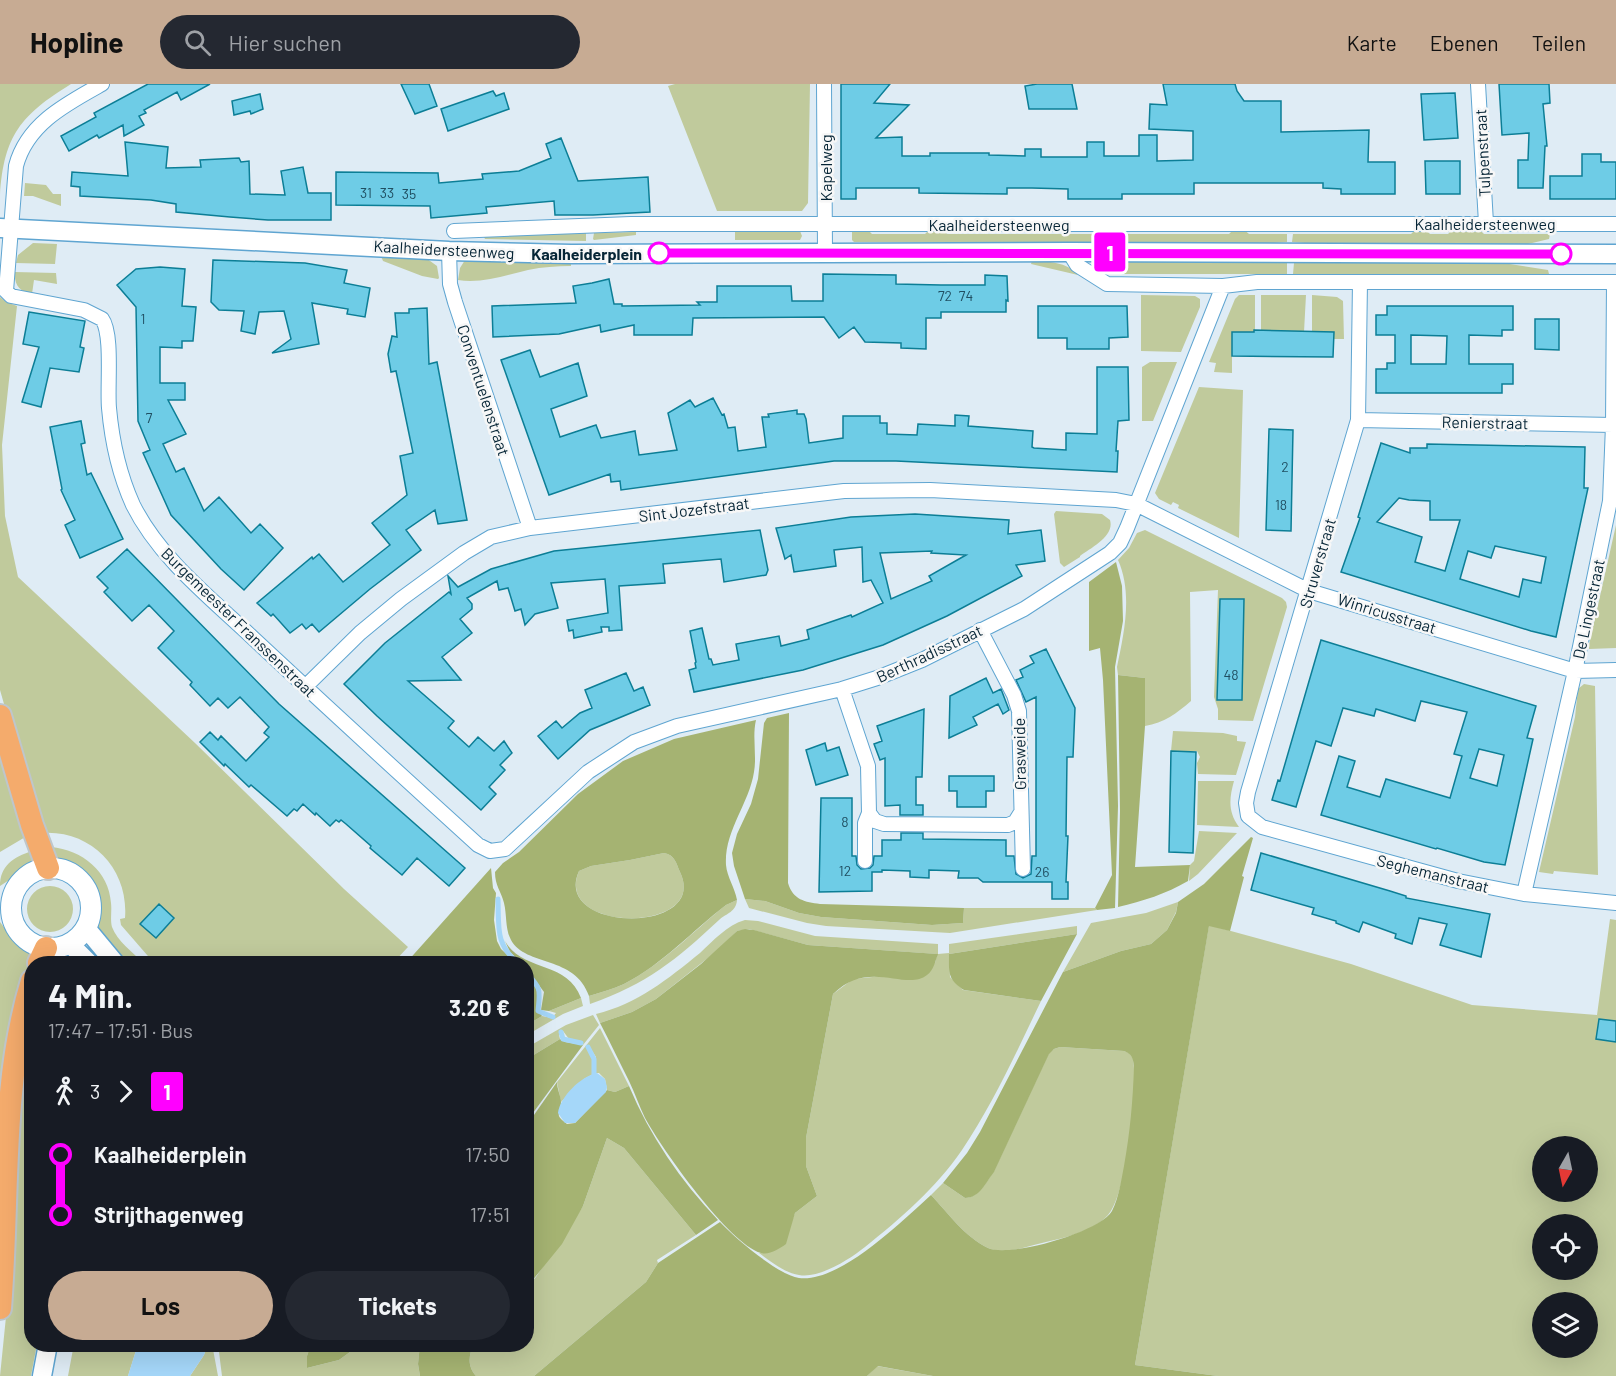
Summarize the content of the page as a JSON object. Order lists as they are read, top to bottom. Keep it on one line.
{"streets":{"street":["Tulpenstraat","Kapelweg","Kaalheidersteenweg","Conventuelenstraat","Renierstraat","Sint Jozefstraat","Struverstraat","De Lingestraat","Winricusstraat","Burgemeester Franssenstraat","Berthradisstraat","Grasweide","Seghemanstraat"]},"crossings":[["Tulpenstraat","Kaalheidersteenweg"],["Kapelweg","Kaalheidersteenweg"],["Kaalheidersteenweg","Conventuelenstraat"],["Kaalheidersteenweg","Struverstraat"],["Kaalheidersteenweg","De Lingestraat"],["Kaalheidersteenweg","Burgemeester Franssenstraat"],["Kaalheidersteenweg","Berthradisstraat"],["Conventuelenstraat","Sint Jozefstraat"],["Renierstraat","Struverstraat"],["Renierstraat","De Lingestraat"],["Sint Jozefstraat","Winricusstraat"],["Sint Jozefstraat","Burgemeester Franssenstraat"],["Sint Jozefstraat","Berthradisstraat"],["Struverstraat","Winricusstraat"],["Struverstraat","Seghemanstraat"],["De Lingestraat","Winricusstraat"],["De Lingestraat","Seghemanstraat"],["Winricusstraat","Berthradisstraat"],["Burgemeester Franssenstraat","Berthradisstraat"],["Berthradisstraat","Grasweide"]],"places":["Kaalheiderplein"],"lines":["bus line 1"],"house_numbers":["31","33","35","72","74","1","7","2","18","48","8","12","26"],"north":"bottom","page":{"header":"Hopline","search":"Hier suchen","nav":["Karte","Ebenen","Teilen"],"on_map":"1","heading":["4 Min.","17:47 – 17:51 · Bus","3.20 €"],"legs":["3","1"],"list":[{"name":"Kaalheiderplein","value":"17:50"},{"name":"Strijthagenweg","value":"17:51"}],"buttons":["Los","Tickets"]}}
